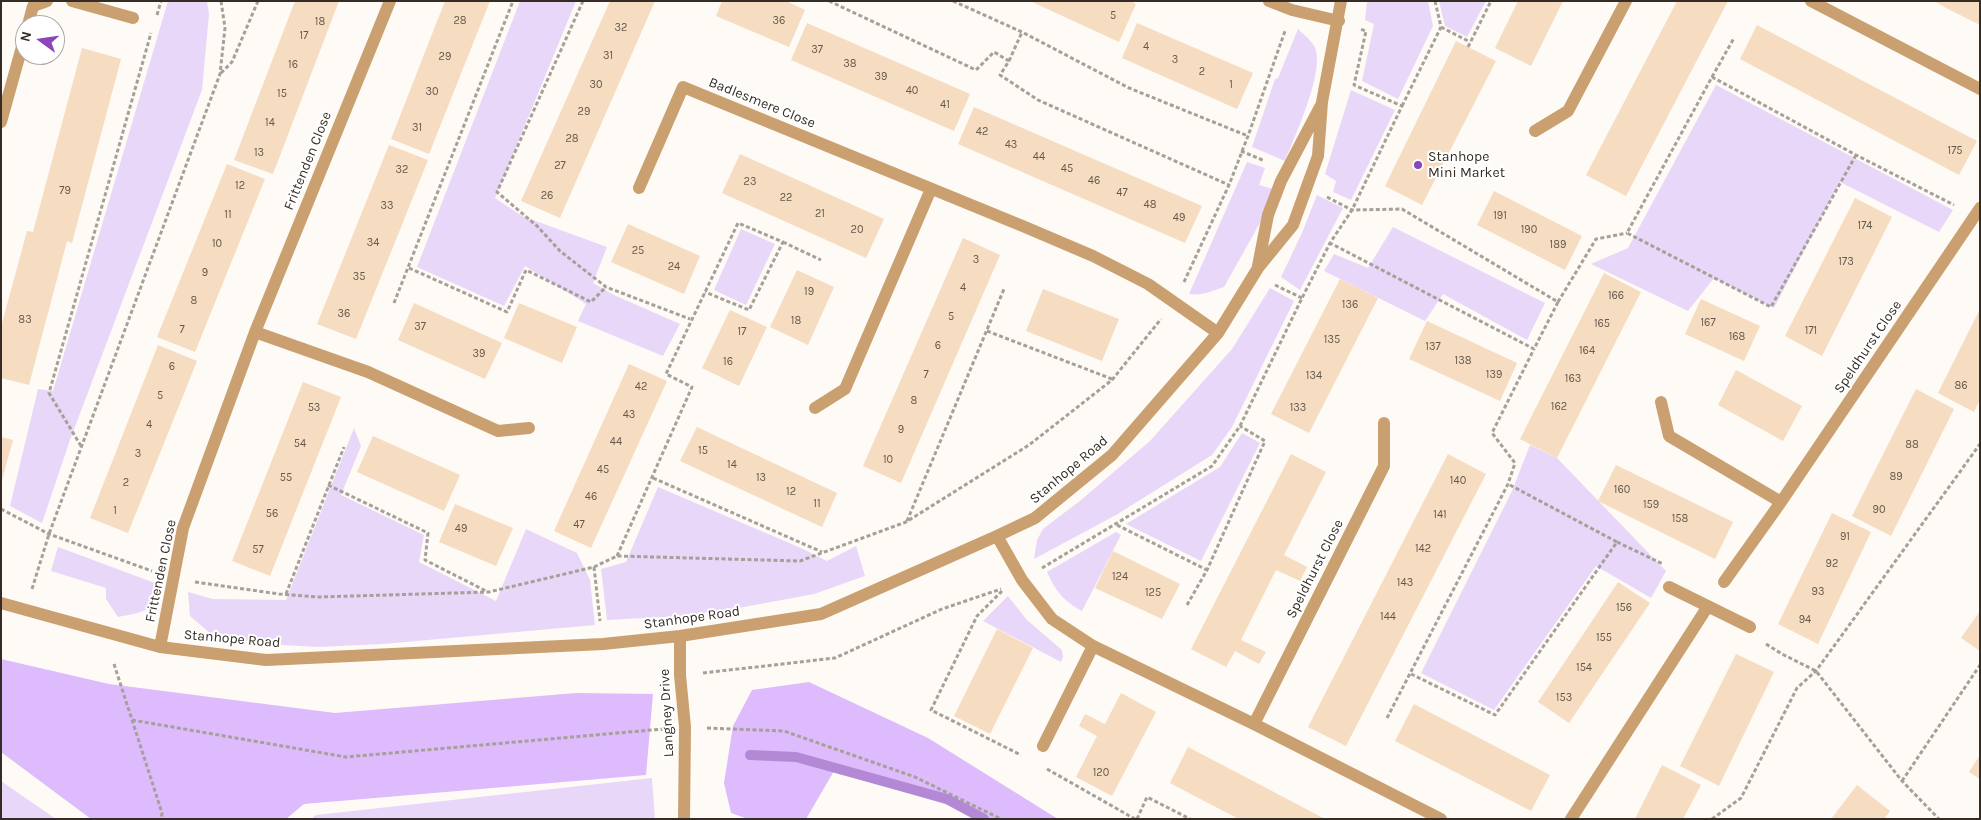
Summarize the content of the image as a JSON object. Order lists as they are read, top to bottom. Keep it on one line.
{"streets":{"street":["Badlesmere Close","Frittenden Close","Speldhurst Close","Stanhope Road","Langney Drive"]},"crossings":[["Badlesmere Close","Stanhope Road"],["Frittenden Close","Stanhope Road"],["Stanhope Road","Langney Drive"]],"places":["Stanhope Mini Market"],"house_numbers":["5","28","36","18","32","17","4","37","31","29","3","38","16","2","39","30","1","40","30","15","41","29","14","31","42","28","43","175","13","44","27","45","32","46","23","12","79","47","26","22","48","33","21","11","191","49","174","20","190","34","10","189","25","3","173","24","9","35","4","19","166","8","136","36","5","83","18","167","165","37","7","171","17","168","135","6","137","164","39","138","16","6","7","139","134","163","86","42","5","8","162","53","133","43","4","9","44","54","88","15","3","10","14","45","89","55","13","140","2","160","12","46","11","159","90","1","56","141","158","47","49","91","142","57","92","124","143","93","125","156","144","94","155","154","153","120"],"north":"left"}
